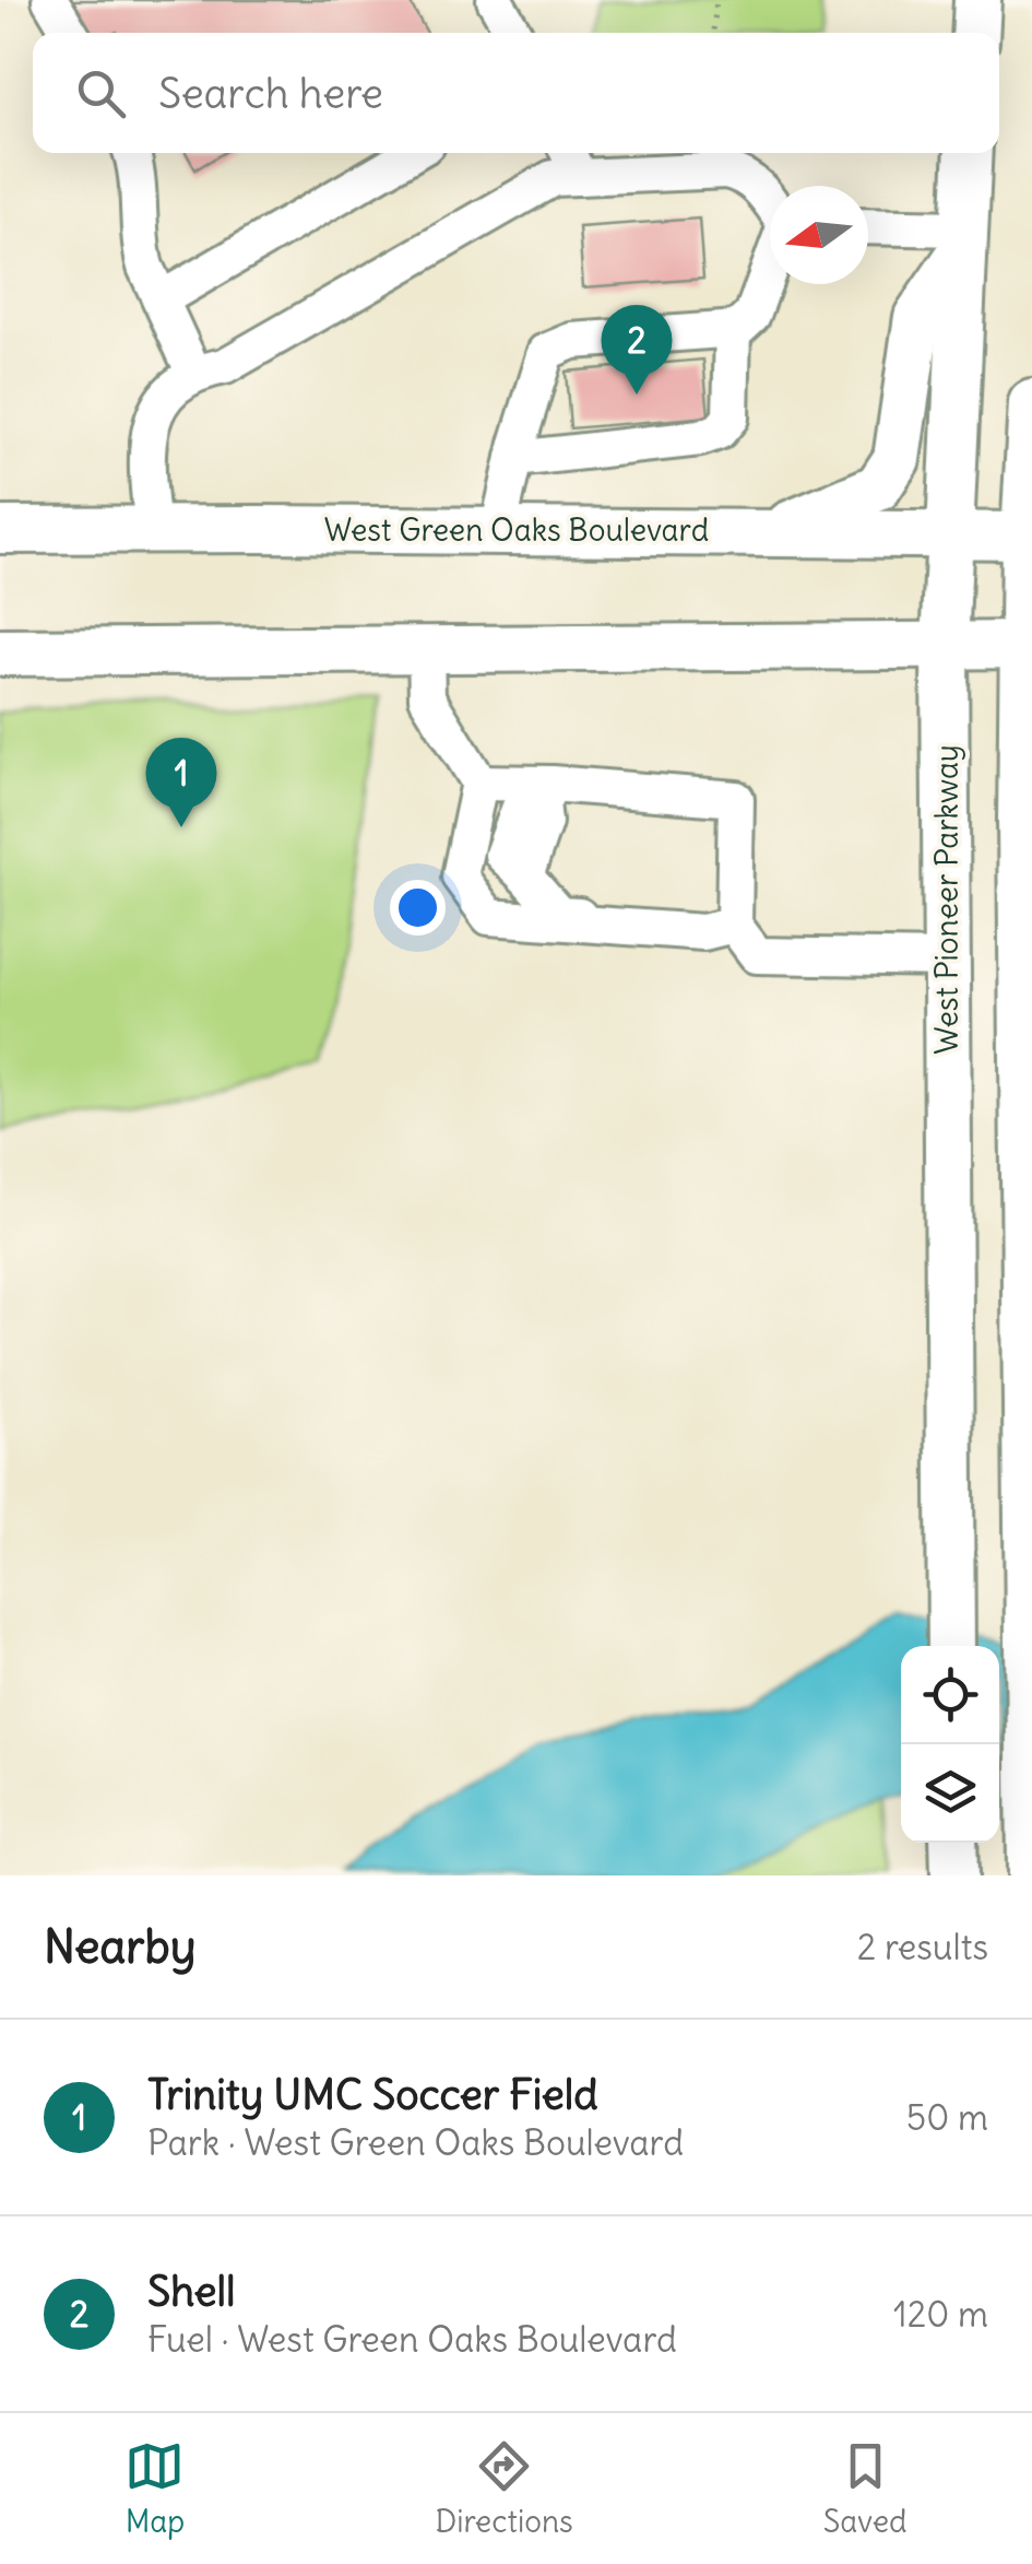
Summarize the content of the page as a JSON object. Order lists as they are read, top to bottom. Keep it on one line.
{"streets":{"main road":["West Green Oaks Boulevard","West Pioneer Parkway"]},"crossings":[["West Green Oaks Boulevard","West Pioneer Parkway"]],"north":"left","page":{"search":"Search here","pins":["2","1"],"heading":["Nearby","2 results"],"list":[{"mark":"1","name":"Trinity UMC Soccer Field","note":"Park · West Green Oaks Boulevard","value":"50 m"},{"mark":"2","name":"Shell","note":"Fuel · West Green Oaks Boulevard","value":"120 m"}],"nav":["Map","Directions","Saved"]}}
